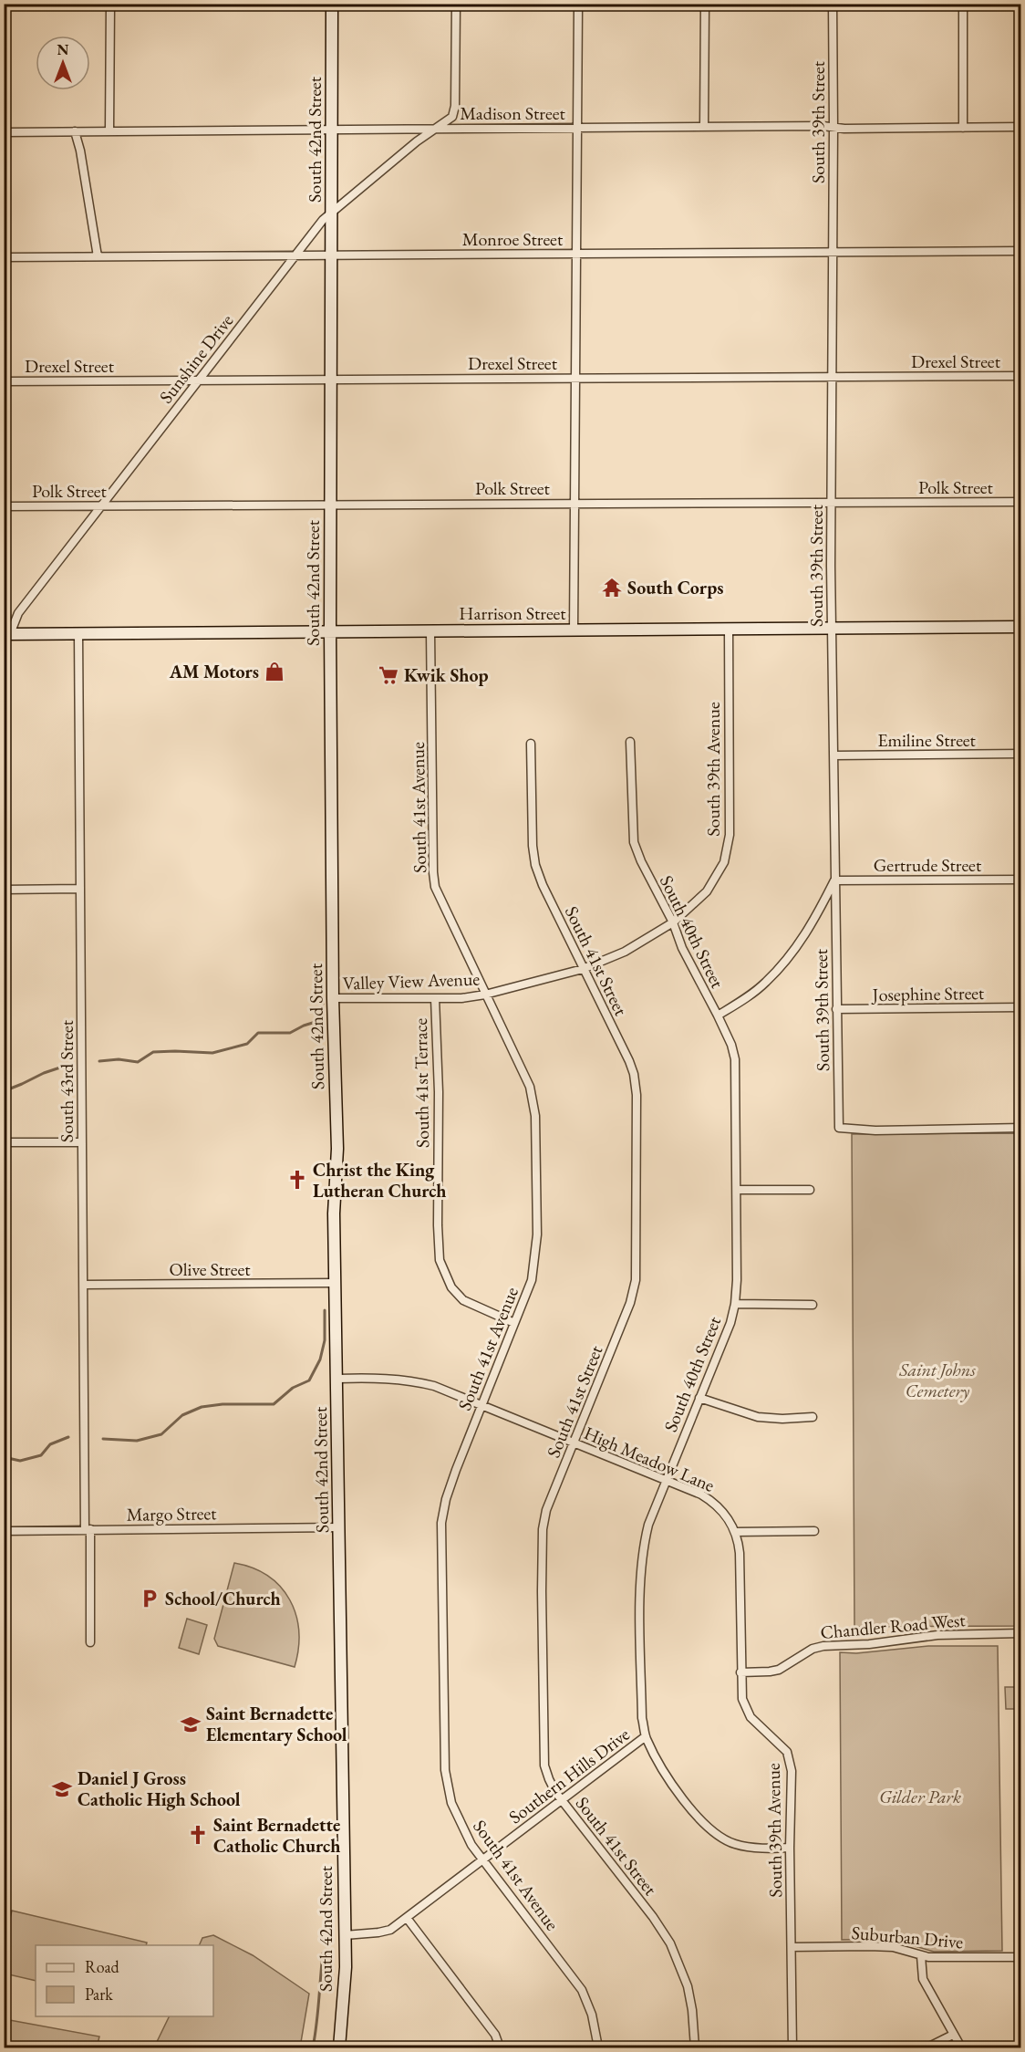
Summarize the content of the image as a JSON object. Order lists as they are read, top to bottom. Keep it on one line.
{"streets":{"street":["Madison Street","South 39th Street","South 42nd Street","Monroe Street","Sunshine Drive","Drexel Street","Polk Street","Harrison Street","Emiline Street","South 39th Avenue","South 41st Avenue","Gertrude Street","South 40th Street","South 41st Street","Valley View Avenue","Josephine Street","South 43rd Street","South 41st Terrace","Olive Street","High Meadow Lane","Margo Street","Chandler Road West","Southern Hills Drive","Suburban Drive"]},"crossings":[["Madison Street","South 39th Street"],["Madison Street","South 42nd Street"],["Madison Street","Sunshine Drive"],["South 39th Street","Monroe Street"],["South 39th Street","Drexel Street"],["South 39th Street","Polk Street"],["South 39th Street","Harrison Street"],["South 39th Street","Emiline Street"],["South 39th Street","Gertrude Street"],["South 39th Street","Josephine Street"],["South 42nd Street","Monroe Street"],["South 42nd Street","Sunshine Drive"],["South 42nd Street","Drexel Street"],["South 42nd Street","Polk Street"],["South 42nd Street","Harrison Street"],["South 42nd Street","Valley View Avenue"],["South 42nd Street","Olive Street"],["South 42nd Street","High Meadow Lane"],["South 42nd Street","Margo Street"],["South 42nd Street","Southern Hills Drive"],["Monroe Street","Sunshine Drive"],["Sunshine Drive","Drexel Street"],["Sunshine Drive","Polk Street"],["Sunshine Drive","Harrison Street"],["Harrison Street","South 39th Avenue"],["Harrison Street","South 41st Avenue"],["Harrison Street","South 43rd Street"],["South 39th Avenue","South 40th Street"],["South 39th Avenue","Valley View Avenue"],["South 39th Avenue","High Meadow Lane"],["South 39th Avenue","Chandler Road West"],["South 39th Avenue","Suburban Drive"],["South 41st Avenue","Valley View Avenue"],["South 41st Avenue","South 41st Terrace"],["South 41st Avenue","High Meadow Lane"],["South 41st Avenue","Southern Hills Drive"],["South 40th Street","Valley View Avenue"],["South 40th Street","High Meadow Lane"],["South 40th Street","Southern Hills Drive"],["South 41st Street","Valley View Avenue"],["South 41st Street","High Meadow Lane"],["South 41st Street","Southern Hills Drive"],["Valley View Avenue","South 41st Terrace"],["South 43rd Street","Olive Street"],["South 43rd Street","Margo Street"]],"parks":["Saint Johns Cemetery","Gilder Park"],"places":{"temple":["South Corps"],"shop":["AM Motors"],"supermarket":["Kwik Shop"],"church":["Christ the King Lutheran Church","Saint Bernadette Catholic Church"],"parking":["School/Church"],"school or university":["Saint Bernadette Elementary School","Daniel J Gross Catholic High School"]},"legend":["Road","Park"],"north":"top"}
